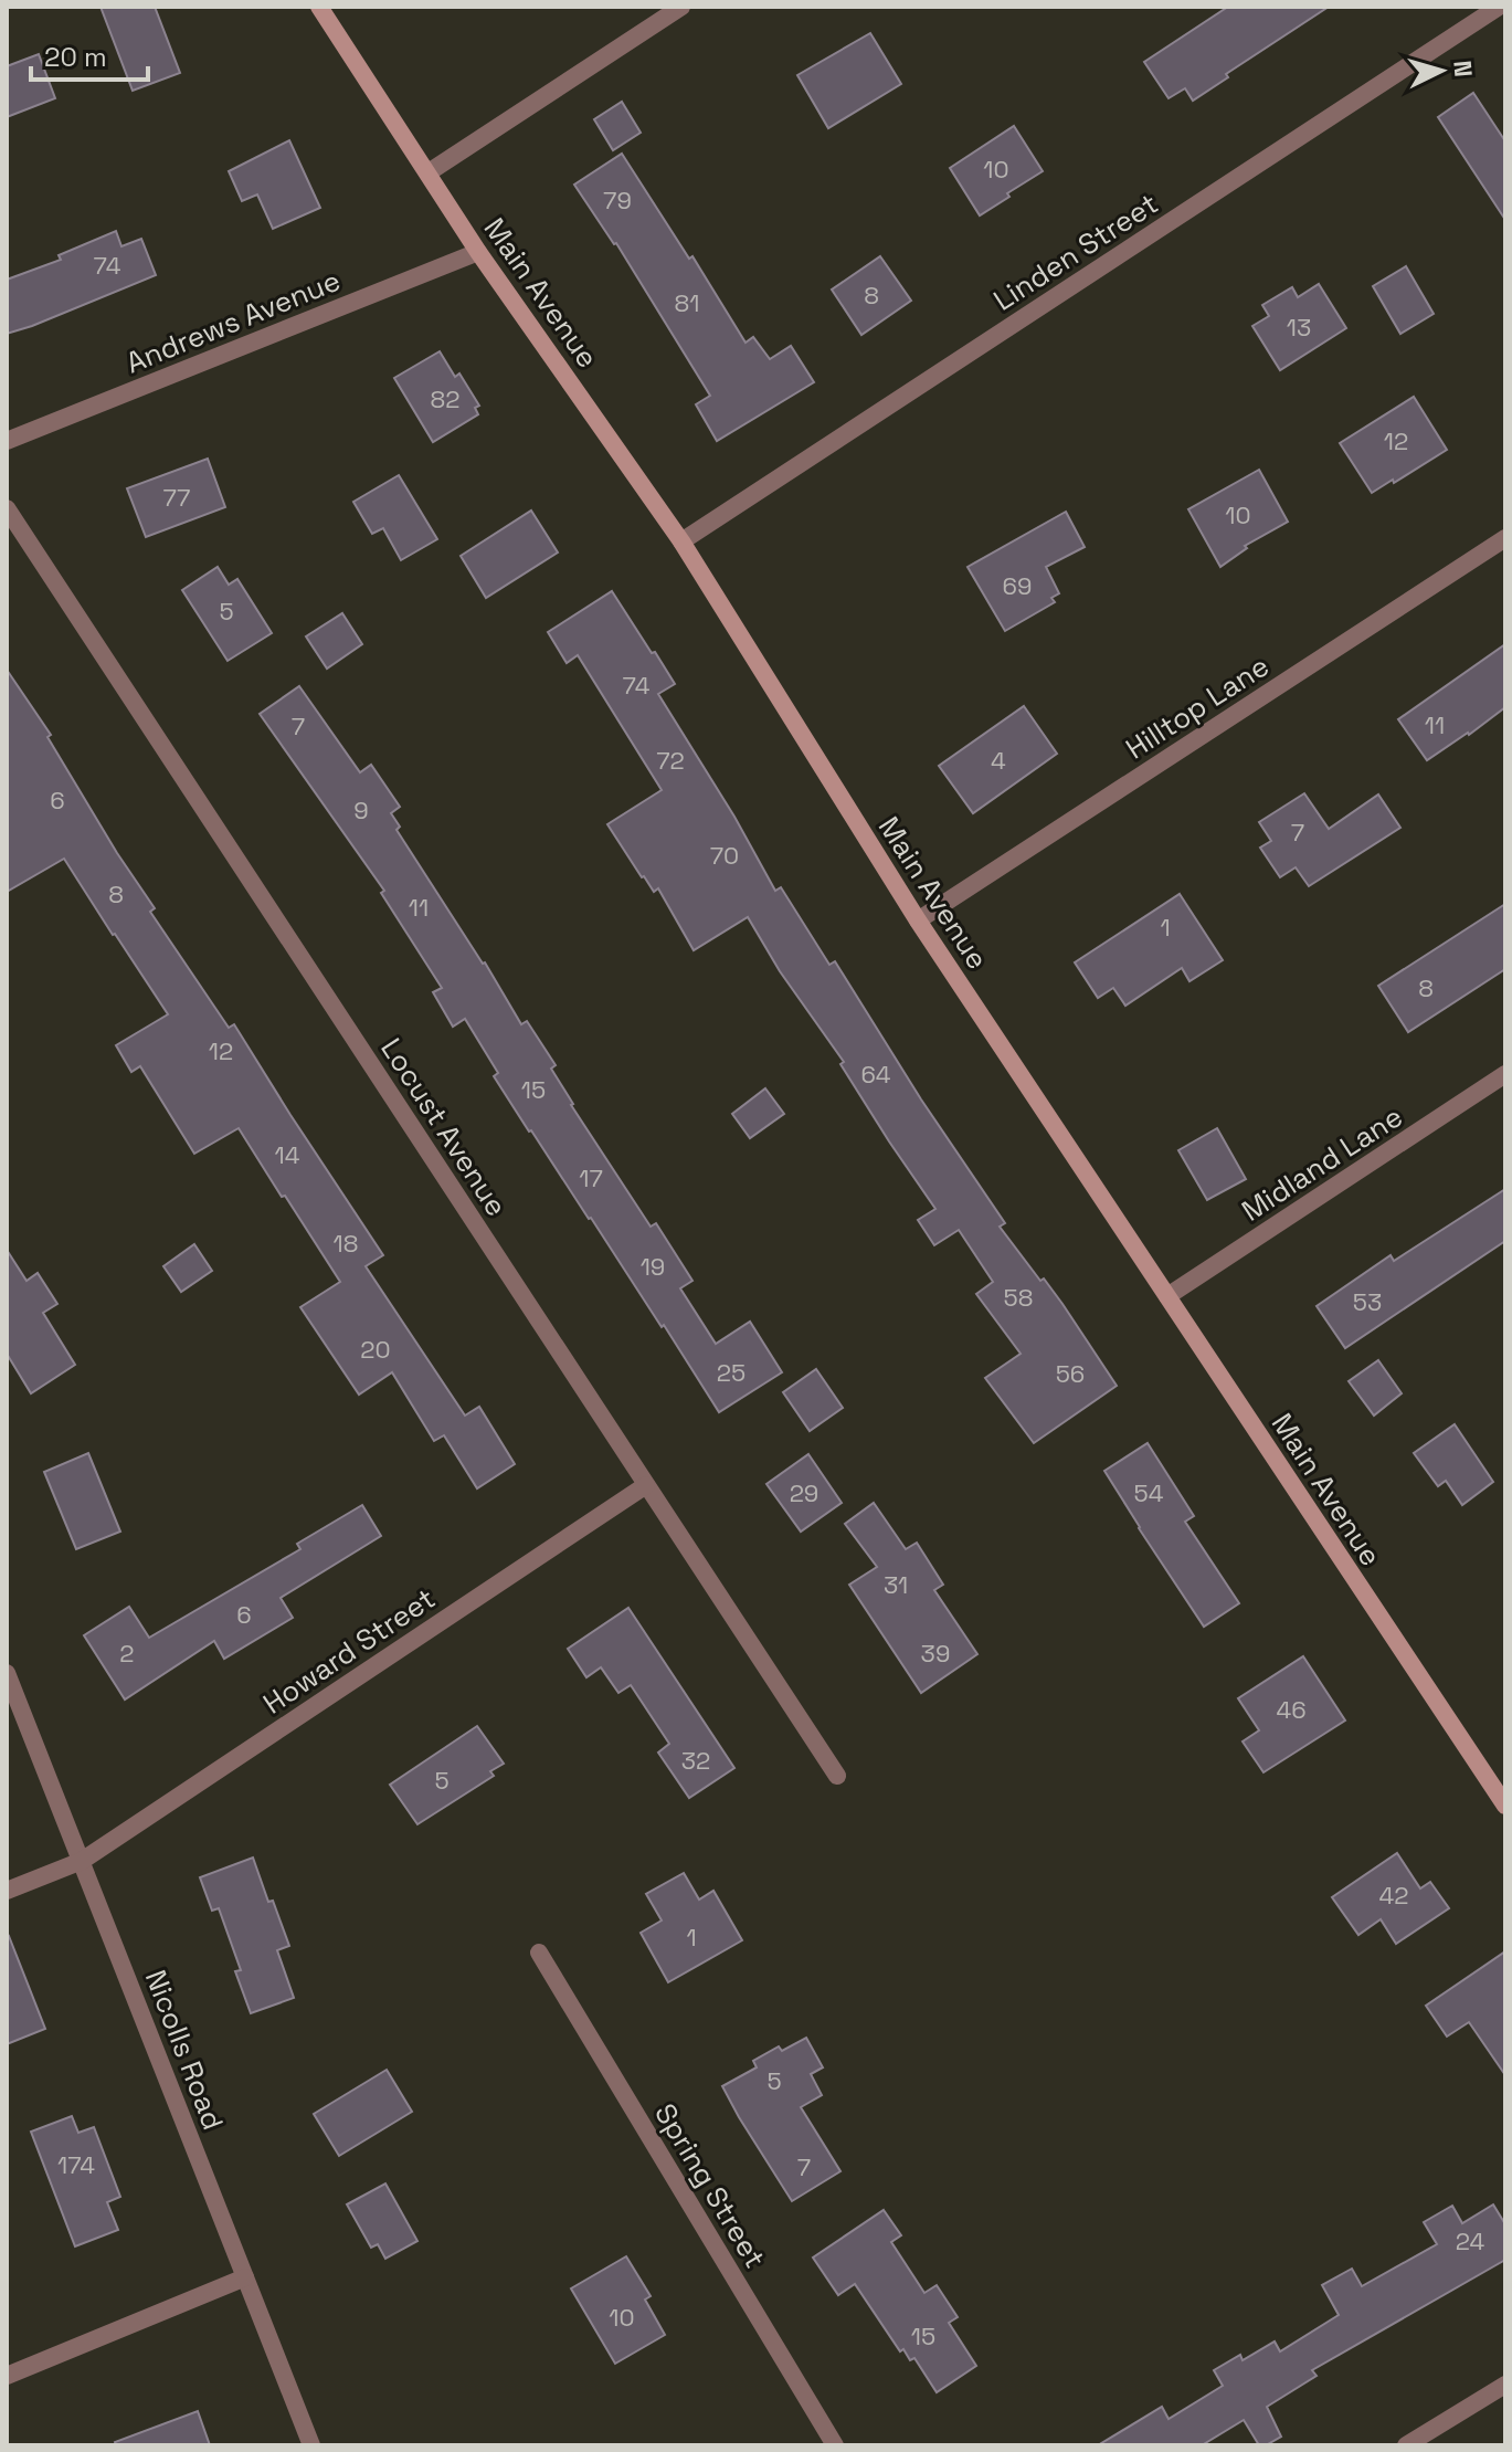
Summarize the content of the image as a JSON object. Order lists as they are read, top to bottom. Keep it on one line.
{"streets":{"street":["Linden Street","Main Avenue","Andrews Avenue","Hilltop Lane","Locust Avenue","Midland Lane","Howard Street","Nicolls Road","Spring Street"]},"crossings":[["Linden Street","Main Avenue"],["Main Avenue","Andrews Avenue"],["Main Avenue","Hilltop Lane"],["Main Avenue","Midland Lane"],["Locust Avenue","Howard Street"],["Howard Street","Nicolls Road"]],"house_numbers":["10","79","74","8","81","13","82","12","77","10","69","5","74","11","7","72","4","6","9","7","70","8","11","1","8","12","64","15","14","17","18","19","58","53","20","25","56","29","54","31","6","2","39","46","32","5","42","1","5","174","7","24","10","15"],"scale_bar":"20 m","north":"right"}
